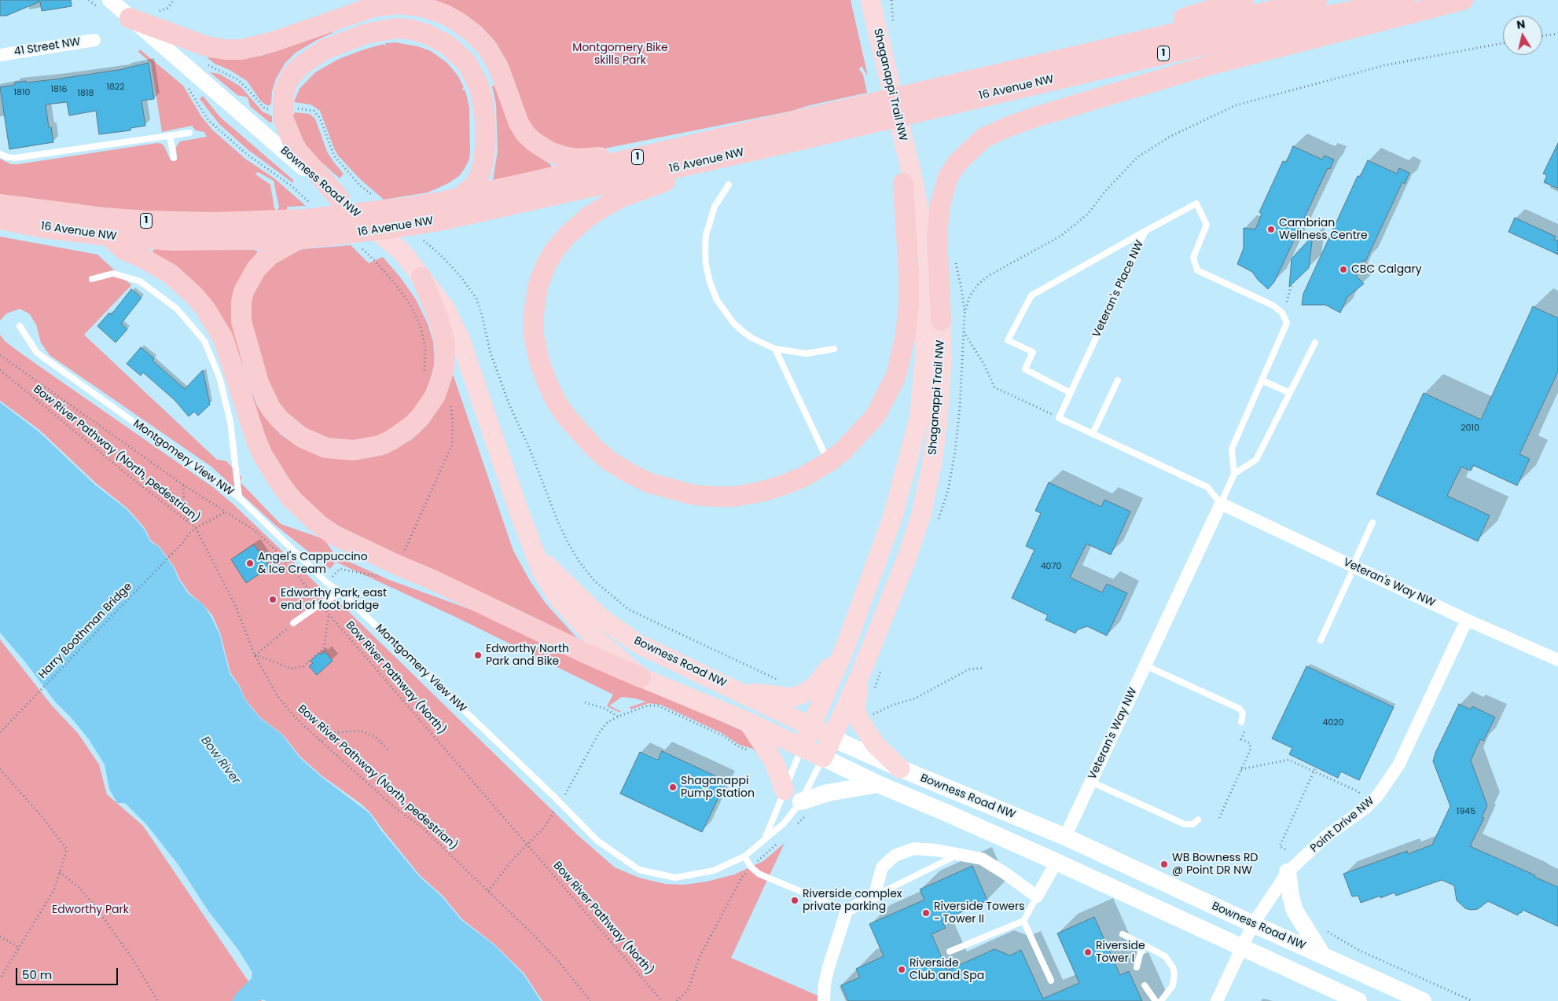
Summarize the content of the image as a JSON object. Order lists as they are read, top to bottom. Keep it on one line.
{"streets":{"highway":["1","16 Avenue NW"],"main road":["Shaganappi Trail NW","Bowness Road NW"],"street":["41 Street NW","Veteran's Way NW","Point Drive NW"],"lane":["Veteran's Place NW","Montgomery View NW"],"path":["Bow River Pathway (North, pedestrian)","Harry Boothman Bridge","Bow River Pathway (North)"]},"crossings":[["Shaganappi Trail NW","Bowness Road NW"],["Shaganappi Trail NW","Montgomery View NW"],["Bowness Road NW","Montgomery View NW"],["Bowness Road NW","Veteran's Way NW"],["Bowness Road NW","Point Drive NW"],["Veteran's Place NW","Veteran's Way NW"],["Bow River Pathway (North, pedestrian)","Harry Boothman Bridge"],["Veteran's Way NW","Point Drive NW"]],"water":["Bow River"],"parks":["Montgomery Bike skills Park","Edworthy Park"],"places":["Cambrian Wellness Centre","CBC Calgary","Angel's Cappuccino & Ice Cream","Edworthy Park, east end of foot bridge","Edworthy North Park and Bike","Shaganappi Pump Station","WB Bowness RD @ Point DR NW","Riverside complex private parking","Riverside Towers - Tower II","Riverside Tower I","Riverside Club and Spa"],"house_numbers":["1822","1816","1810","1818","2010","4070","4020","1945"],"scale_bar":"50 m","north":"top"}
